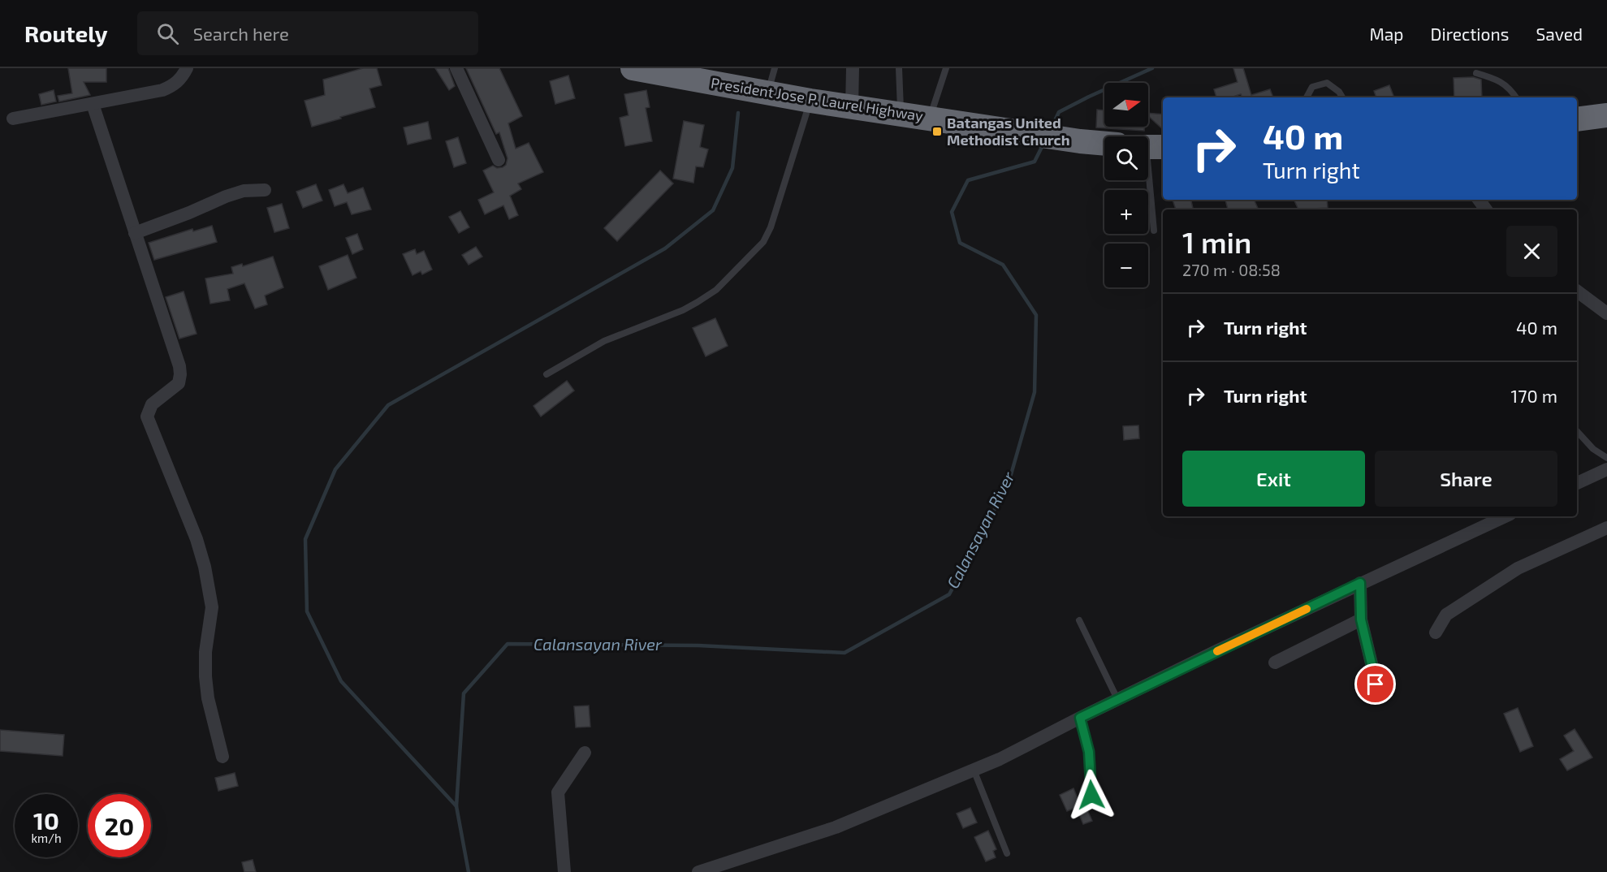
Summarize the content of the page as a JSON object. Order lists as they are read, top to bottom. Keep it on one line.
{"streets":{"highway":["President Jose P. Laurel Highway"]},"water":["Calansayan River"],"places":{"transit":["Batangas United Methodist Church"]},"north":"right","page":{"header":"Routely","search":"Search here","nav":["Map","Directions","Saved"],"map_buttons":["+","−"],"turn":["40 m","Turn right"],"heading":["1 min","270 m · 08:58"],"list":[{"name":"Turn right","value":"40 m"},{"name":"Turn right","value":"170 m"}],"buttons":["Exit","Share"],"speed":"10 km/h","limit":"20"}}
